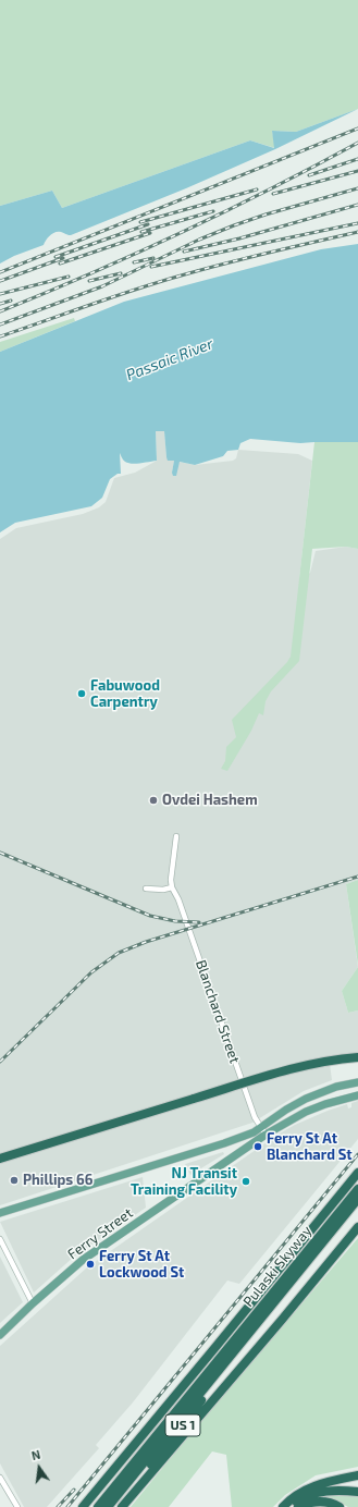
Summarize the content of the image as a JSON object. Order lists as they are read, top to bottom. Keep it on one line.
{"streets":{"highway":["Pulaski Skyway","US 1"],"main road":["Ferry Street"],"street":["Blanchard Street"]},"crossings":[["Blanchard Street","Ferry Street"],["Pulaski Skyway","US 1"]],"water":["Passaic River"],"places":["Fabuwood Carpentry","Ovdei Hashem","Ferry St At Blanchard St","Phillips 66","NJ Transit Training Facility","Ferry St At Lockwood St"],"north":"top"}
